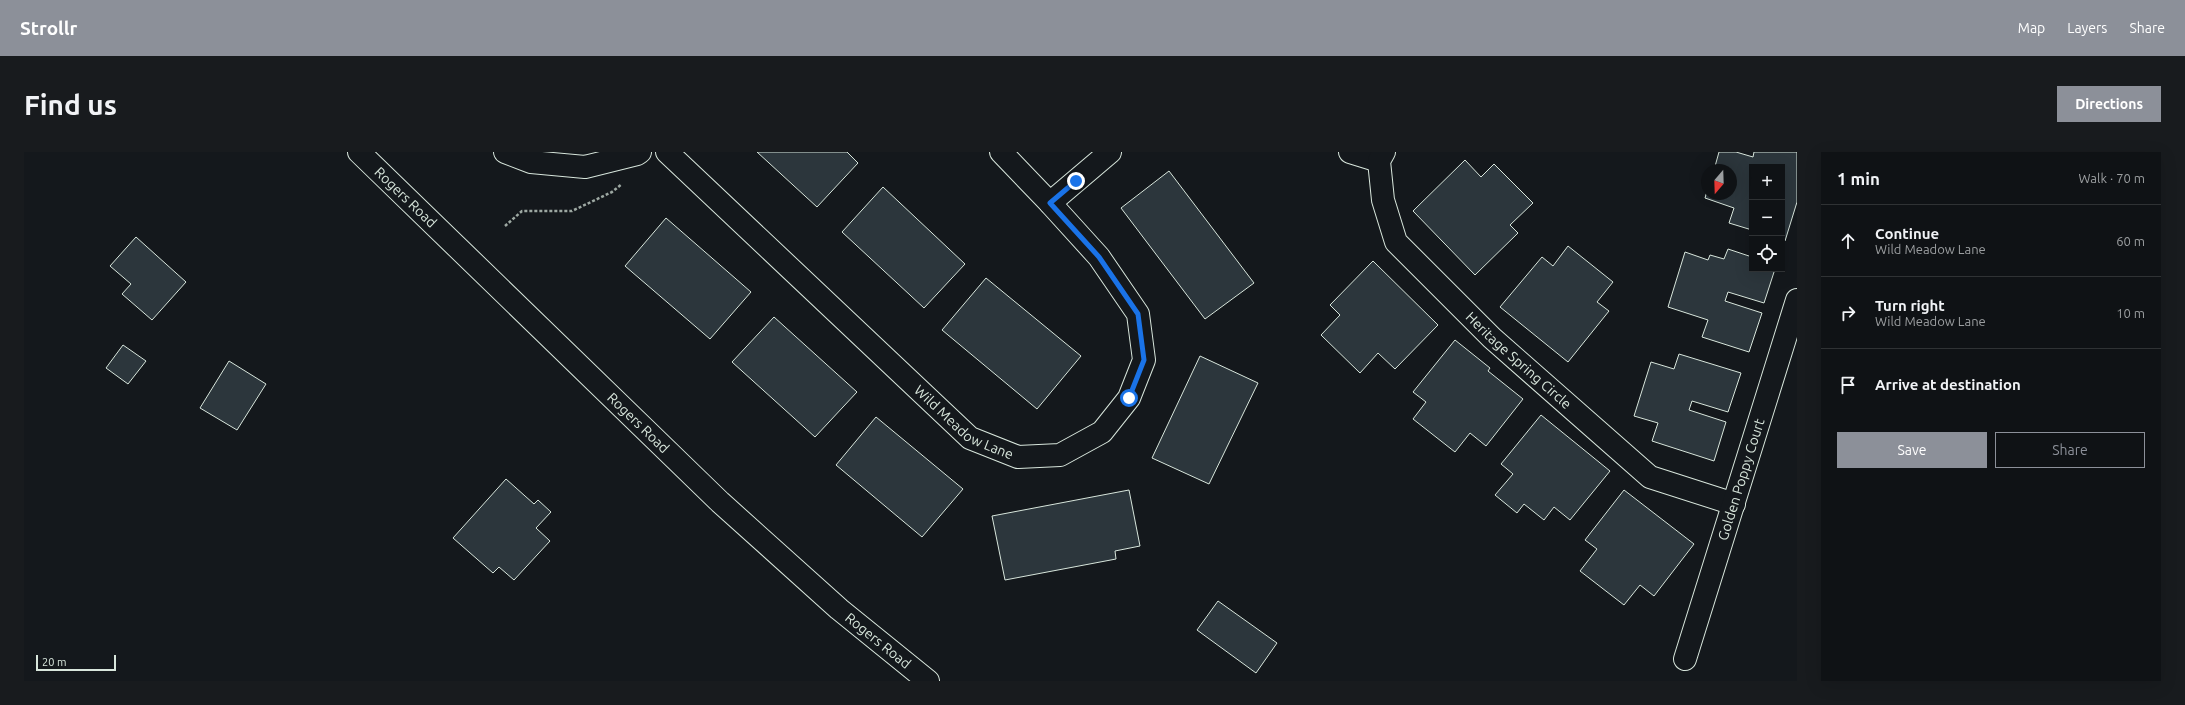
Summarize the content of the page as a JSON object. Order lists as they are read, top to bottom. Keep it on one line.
{"streets":{"street":["Rogers Road","Heritage Spring Circle","Wild Meadow Lane","Golden Poppy Court"]},"crossings":[["Heritage Spring Circle","Golden Poppy Court"]],"scale_bar":"20 m","north":"bottom","page":{"header":"Strollr","nav":["Map","Layers","Share"],"buttons":["Directions",["Save","Share"]],"title":"Find us","heading":["1 min","Walk · 70 m"],"map_buttons":["+","−"],"list":[["Continue","Wild Meadow Lane","60 m"],["Turn right","Wild Meadow Lane","10 m"],"Arrive at destination"],"scale":"20 m"}}
